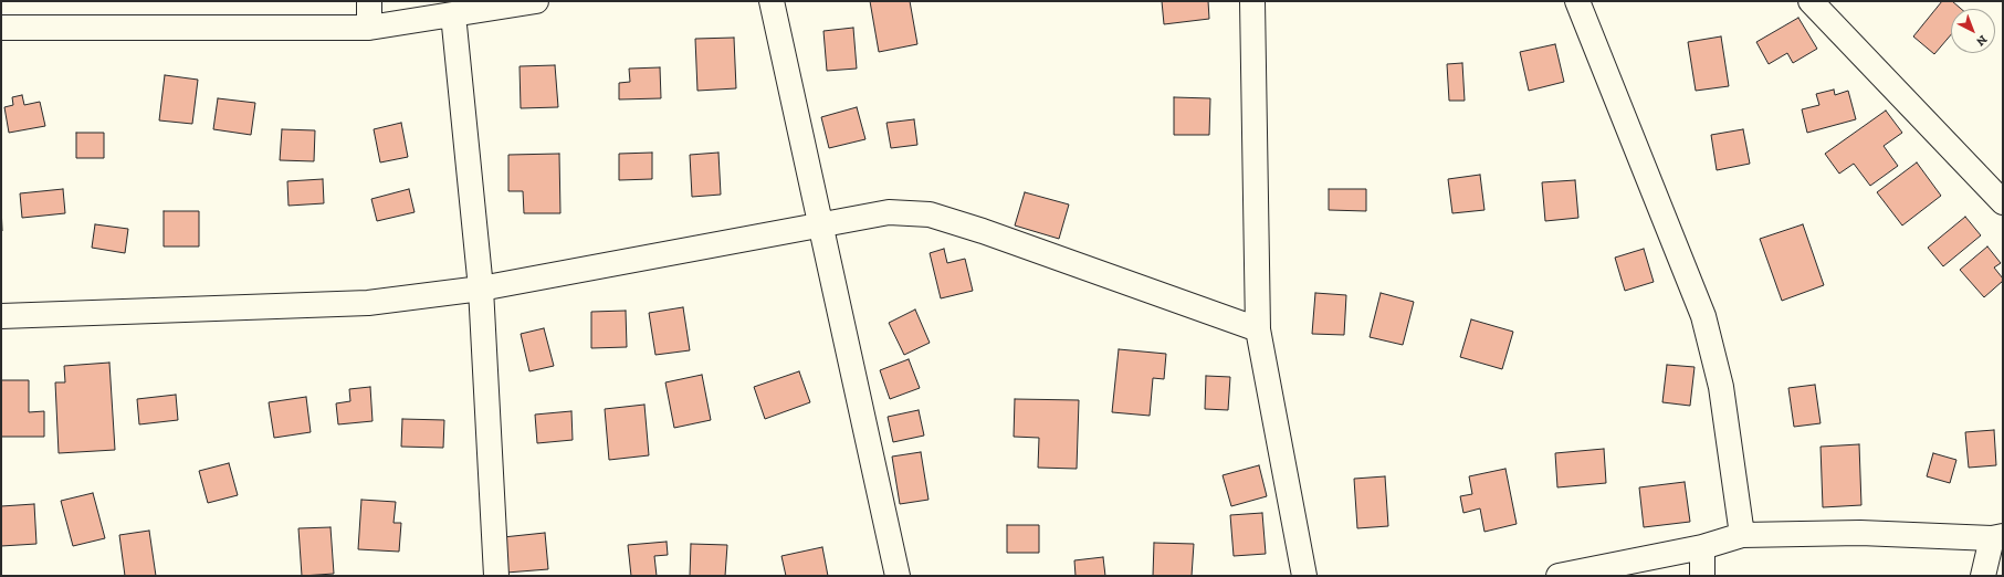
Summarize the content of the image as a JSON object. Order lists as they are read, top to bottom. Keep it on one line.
{"north":"bottom right"}
